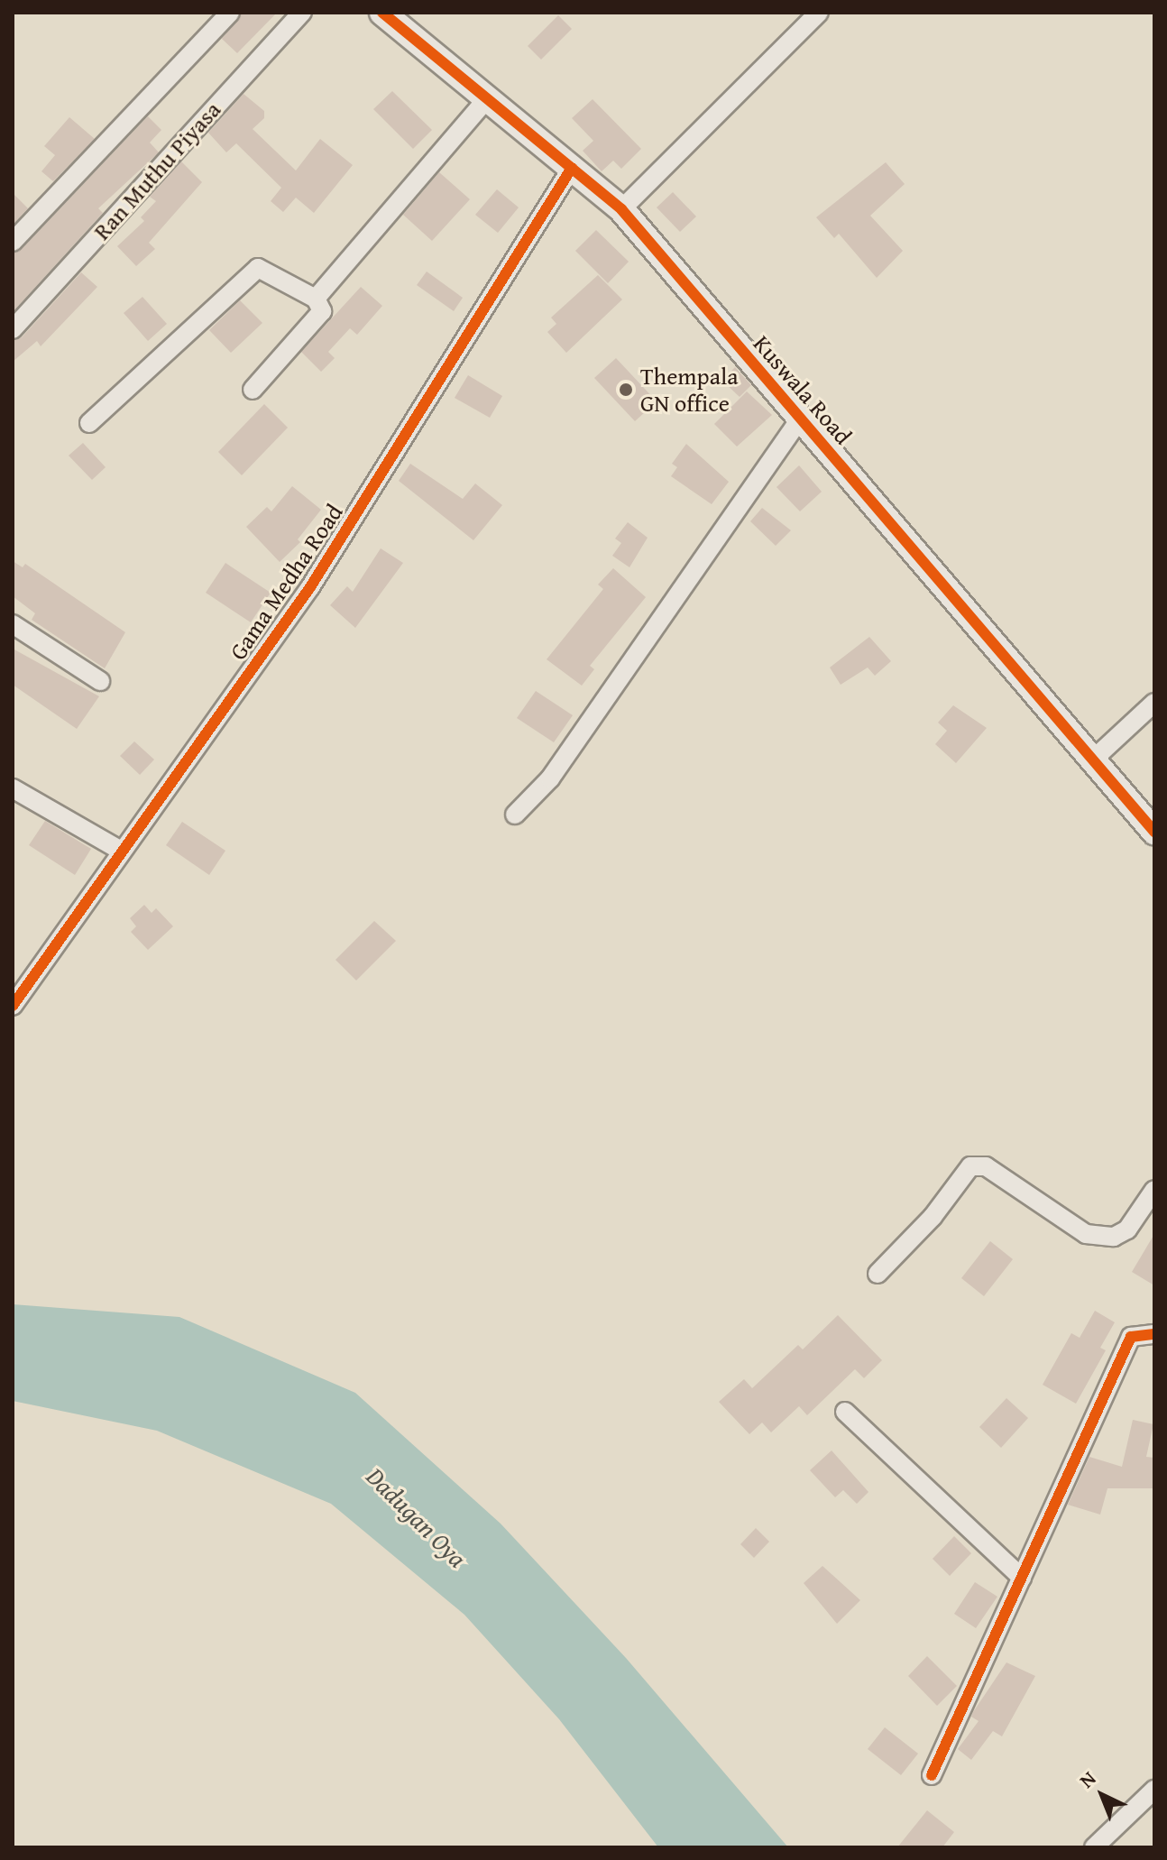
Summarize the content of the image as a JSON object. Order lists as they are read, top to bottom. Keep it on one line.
{"streets":{"street":["Ran Muthu Piyasa","Kuswala Road","Gama Medha Road"]},"crossings":[["Kuswala Road","Gama Medha Road"]],"water":["Dadugan Oya"],"places":["Thempala GN office"],"north":"top left"}
